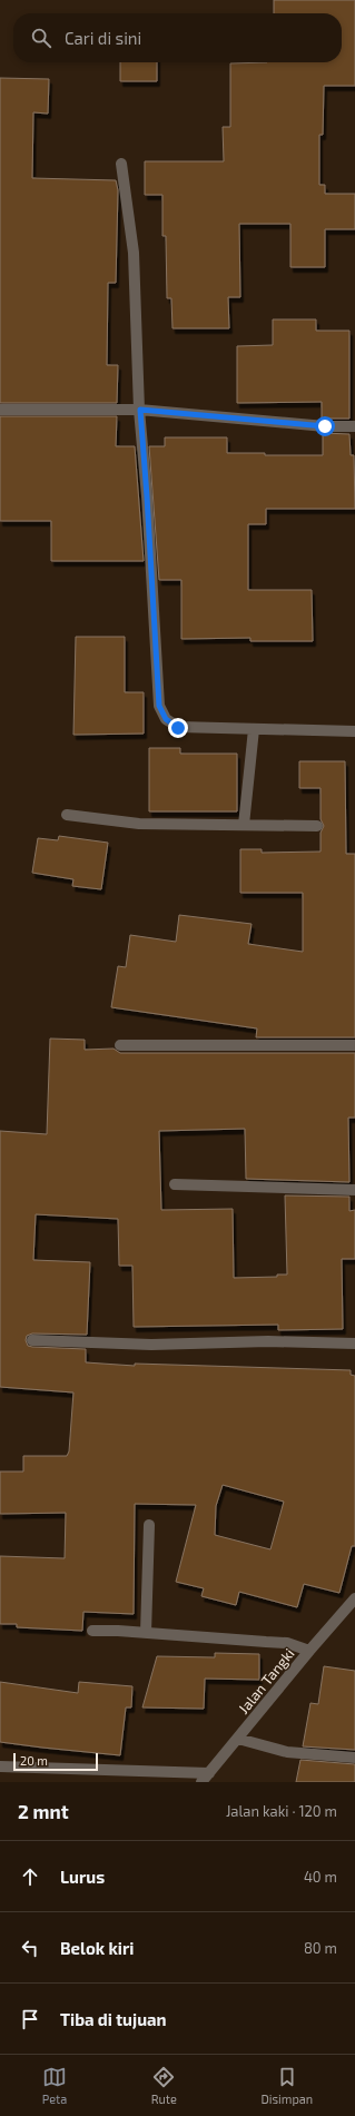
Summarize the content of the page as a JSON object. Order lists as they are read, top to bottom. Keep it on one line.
{"streets":{"street":["Jalan Tangki"]},"scale_bar":"20 m","page":{"search":"Cari di sini","scale":"20 m","heading":["2 mnt","Jalan kaki · 120 m"],"list":[["Lurus","40 m"],["Belok kiri","80 m"],"Tiba di tujuan"],"nav":["Peta","Rute","Disimpan"]}}
